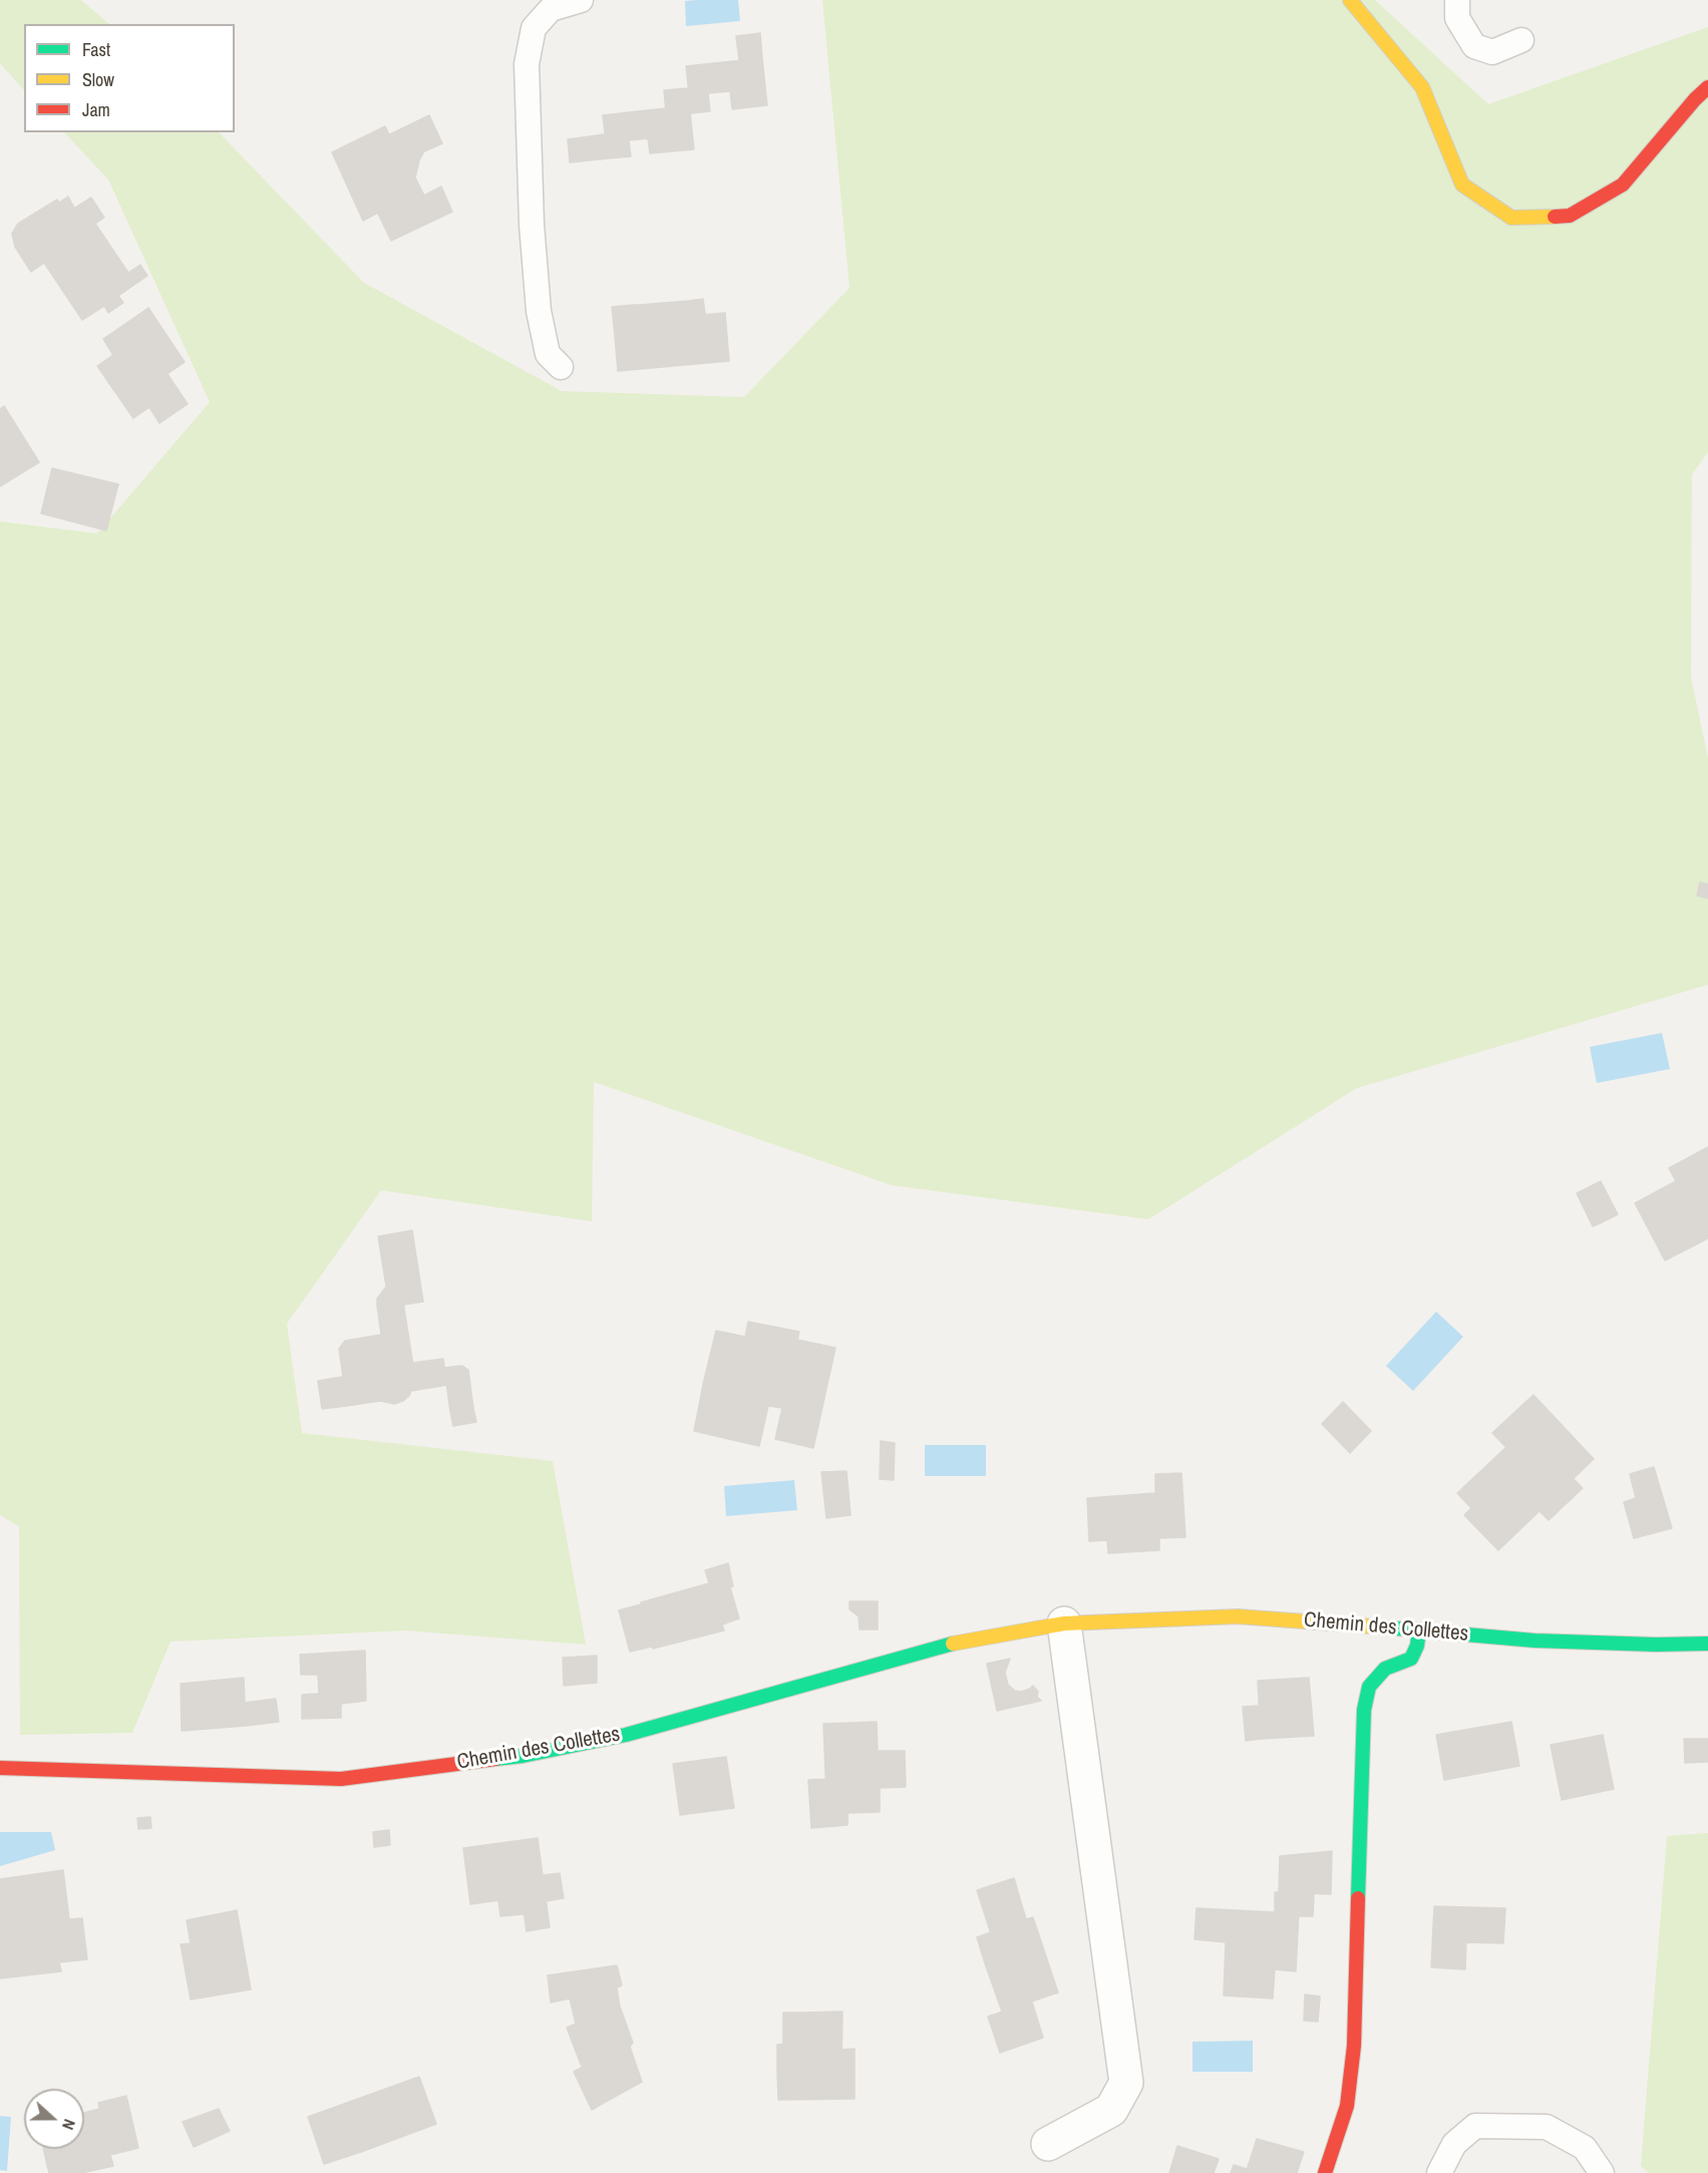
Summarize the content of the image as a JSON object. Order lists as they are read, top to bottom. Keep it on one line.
{"streets":{"street":["Chemin des Collettes"]},"legend":["Fast","Slow","Jam"],"north":"right"}
